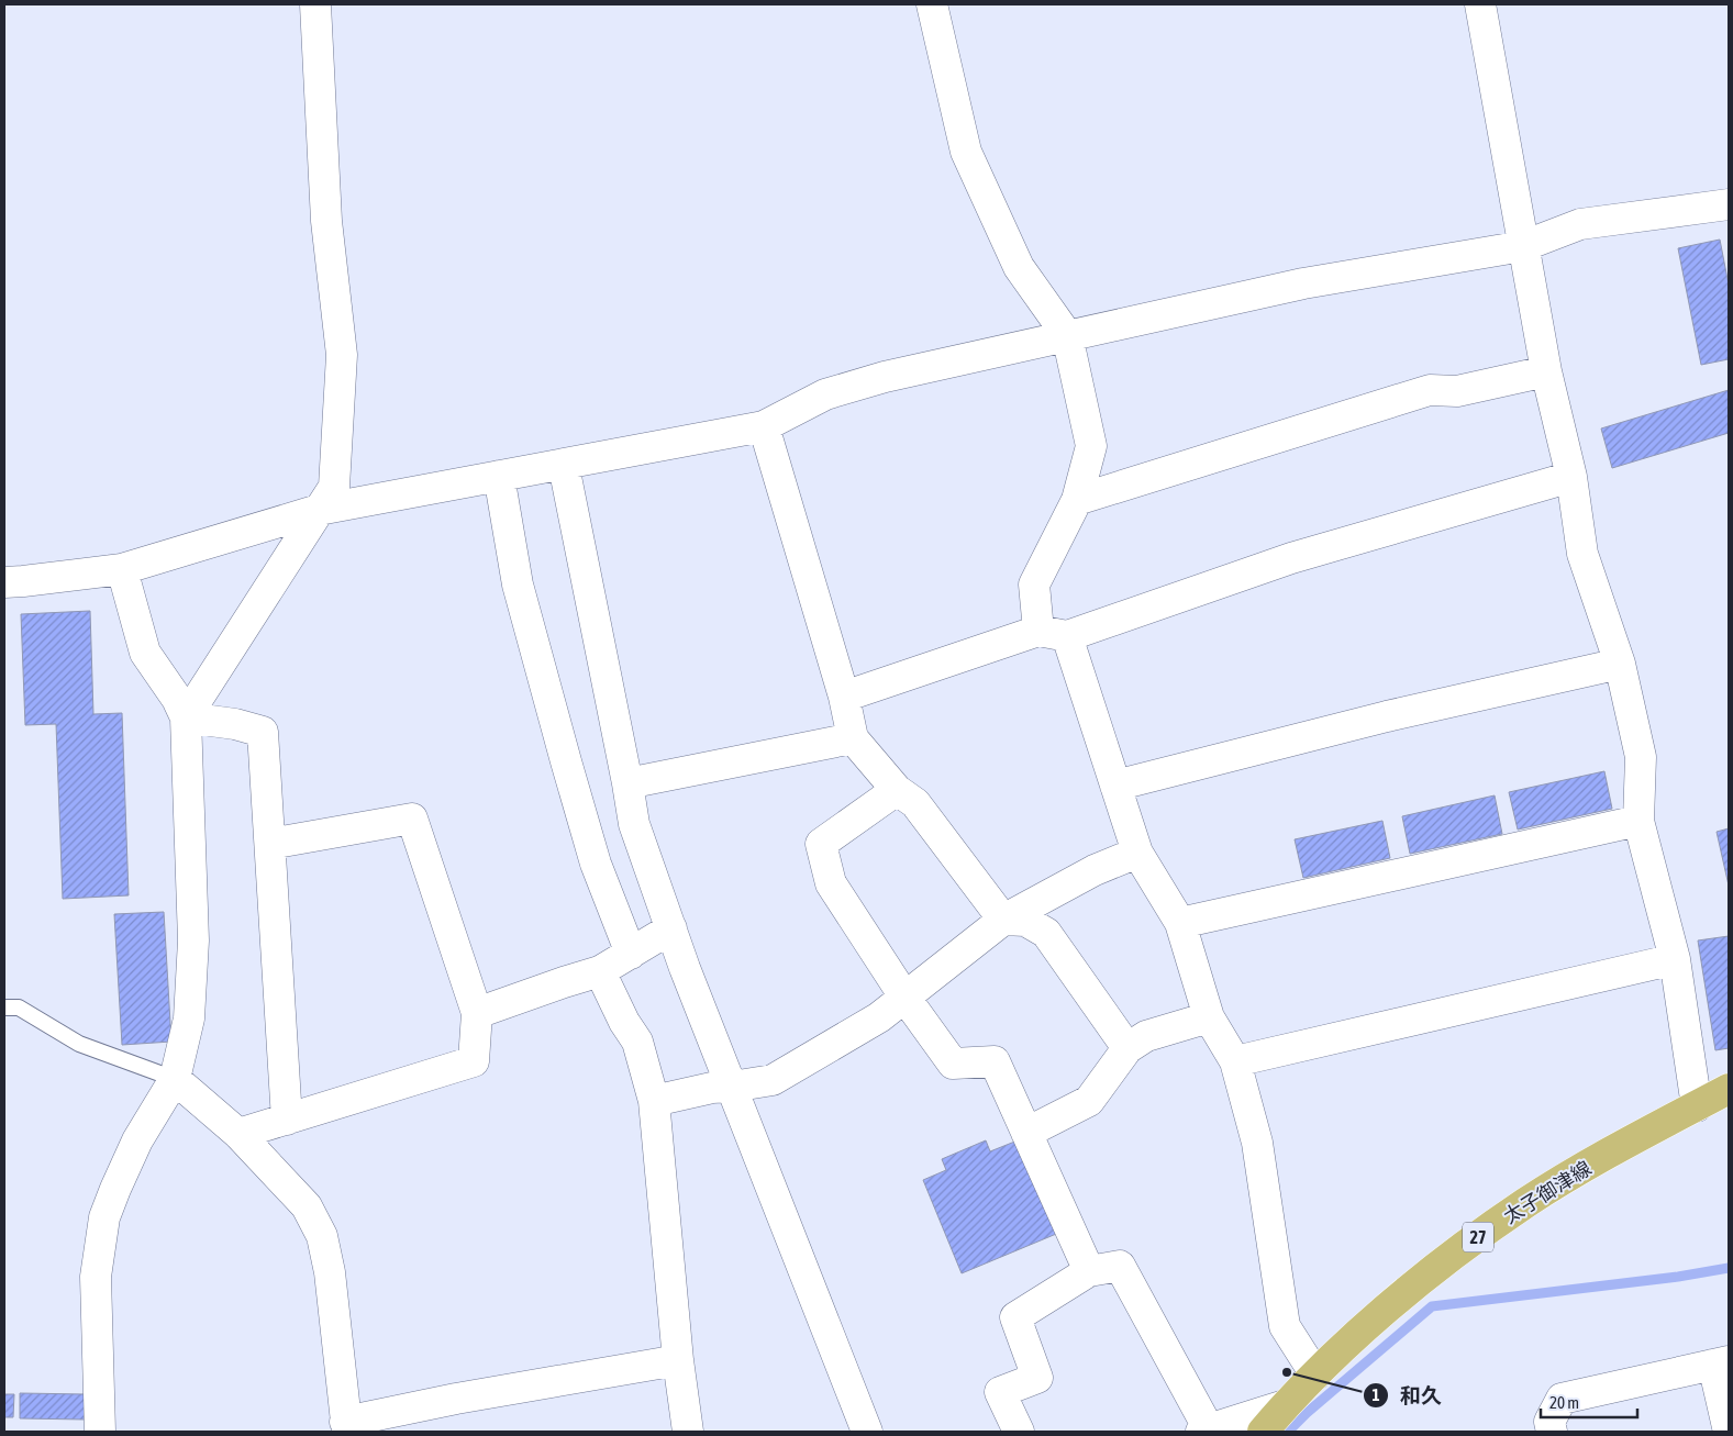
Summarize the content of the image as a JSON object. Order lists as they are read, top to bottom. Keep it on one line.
{"streets":{"main road":["太子御津線","27"]},"places":["和久"],"scale_bar":"20 m"}
